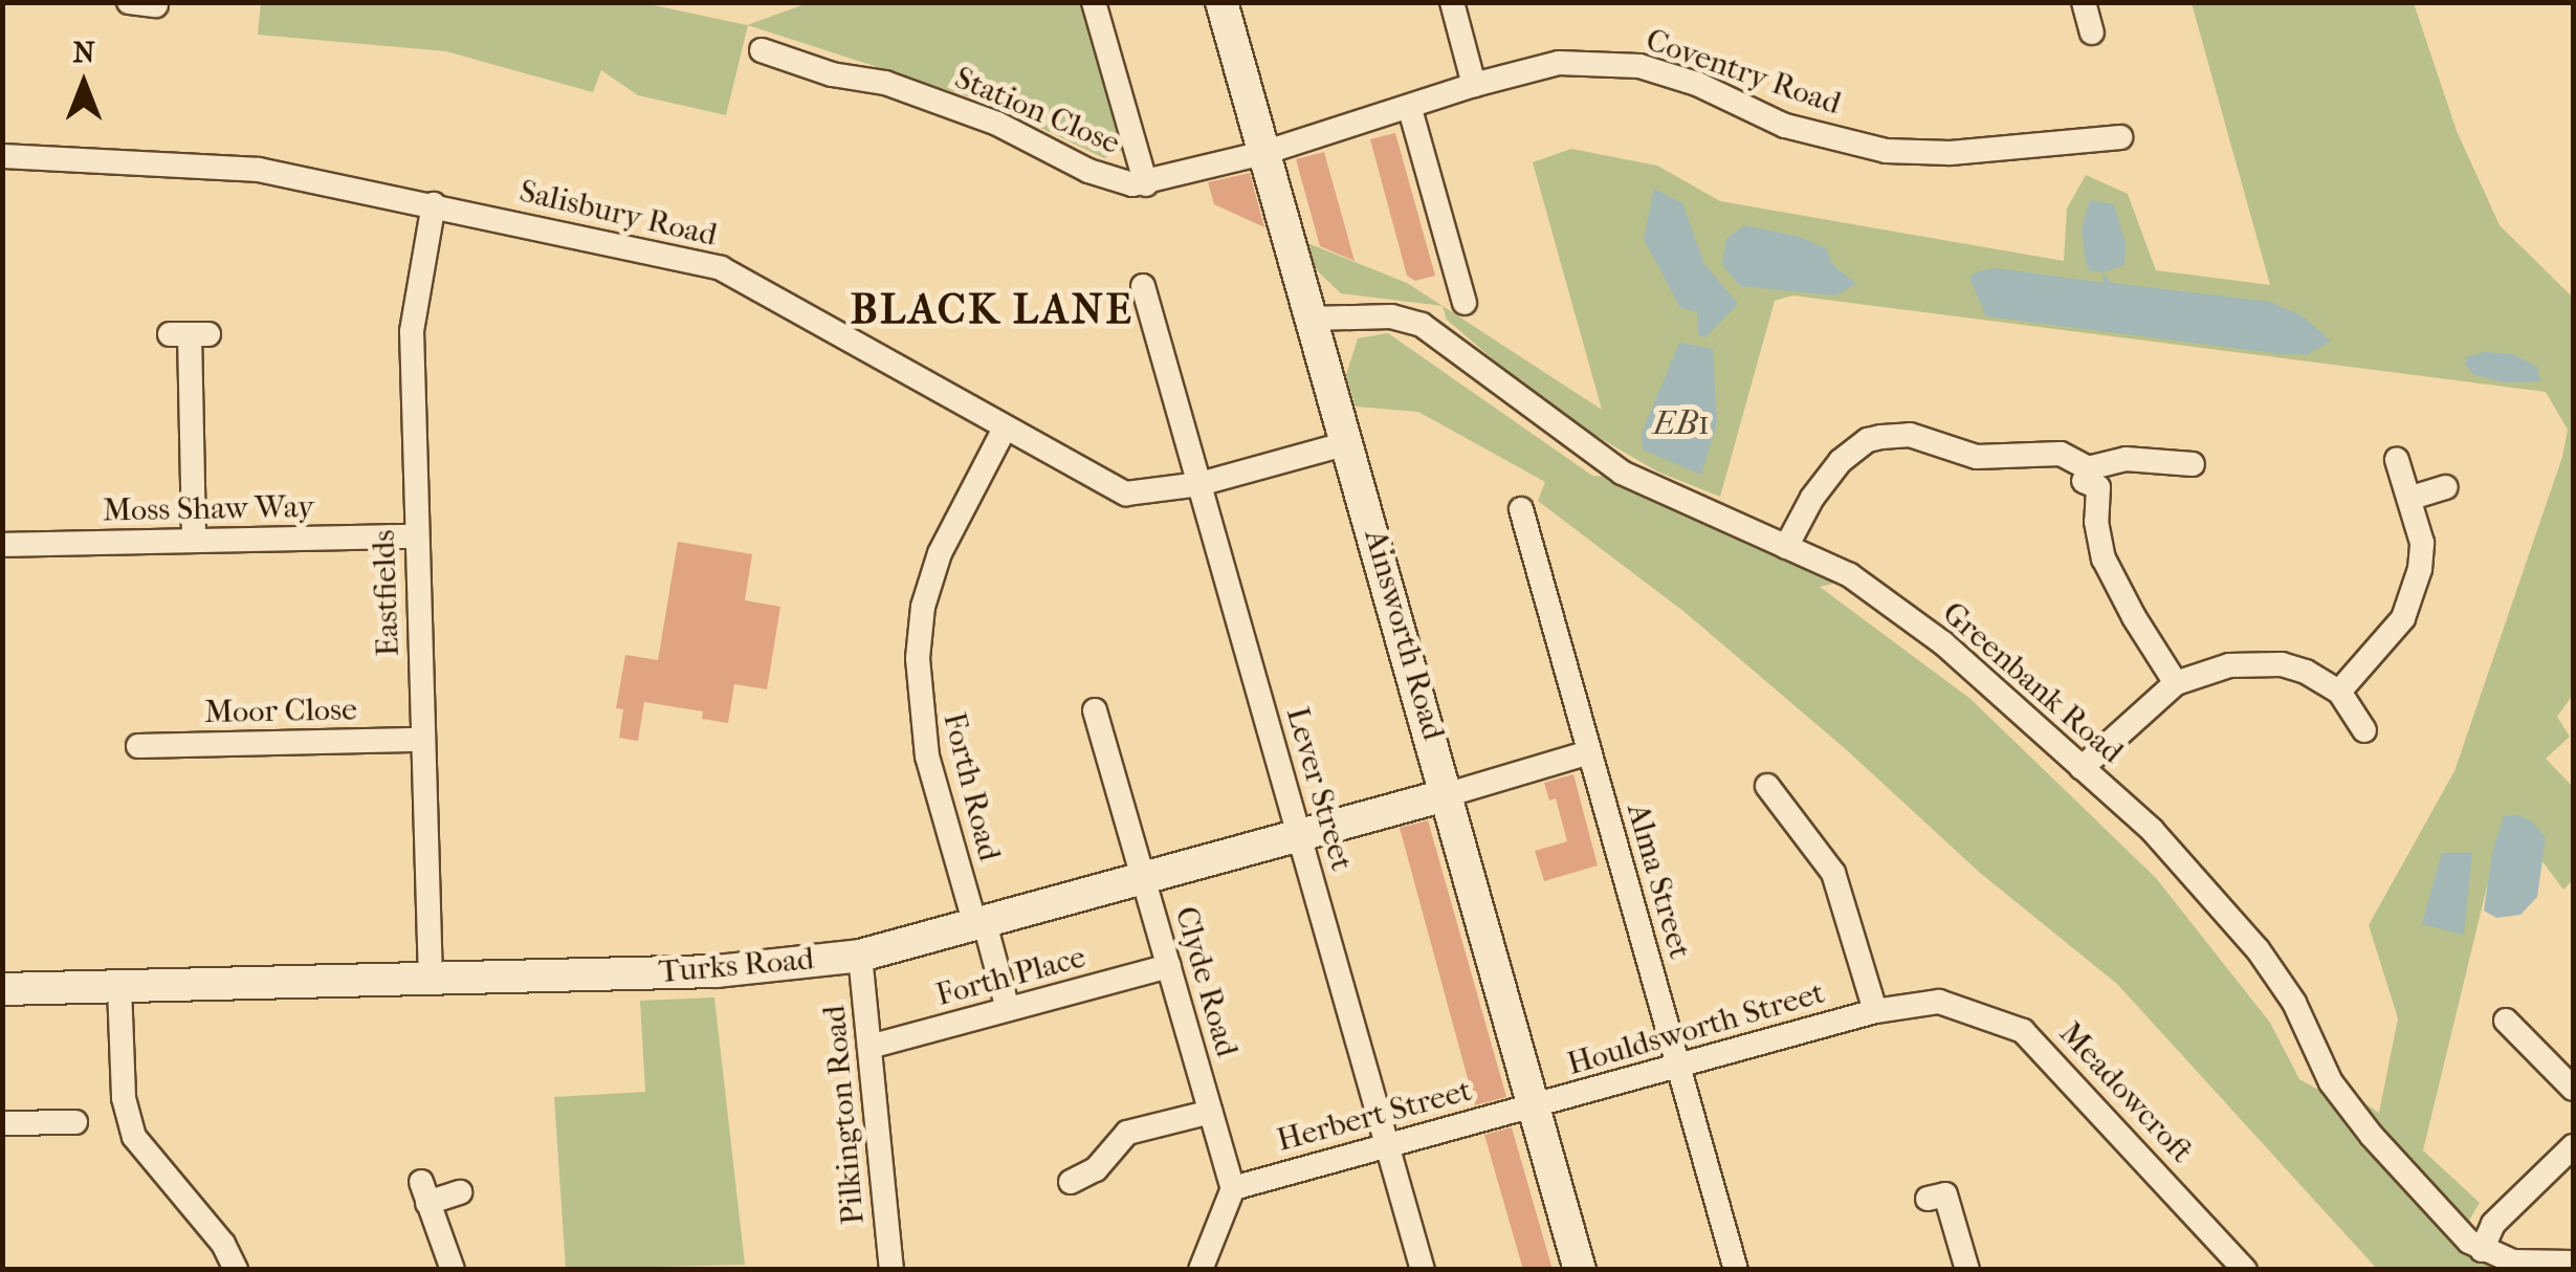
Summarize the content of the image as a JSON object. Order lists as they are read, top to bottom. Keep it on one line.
{"streets":{"street":["Coventry Road","Station Close","Salisbury Road","Moss Shaw Way","Eastfields","Ainsworth Road","Greenbank Road","Moor Close","Forth Road","Lever Street","Alma Street","Turks Road","Forth Place","Clyde Road","Houldsworth Street","Meadowcroft","Pilkington Road","Herbert Street"]},"crossings":[["Coventry Road","Station Close"],["Coventry Road","Ainsworth Road"],["Station Close","Ainsworth Road"],["Salisbury Road","Eastfields"],["Salisbury Road","Ainsworth Road"],["Salisbury Road","Forth Road"],["Salisbury Road","Lever Street"],["Moss Shaw Way","Eastfields"],["Eastfields","Moor Close"],["Eastfields","Turks Road"],["Ainsworth Road","Greenbank Road"],["Ainsworth Road","Turks Road"],["Ainsworth Road","Houldsworth Street"],["Ainsworth Road","Herbert Street"],["Forth Road","Turks Road"],["Forth Road","Forth Place"],["Lever Street","Turks Road"],["Lever Street","Herbert Street"],["Alma Street","Houldsworth Street"],["Turks Road","Clyde Road"],["Turks Road","Pilkington Road"],["Forth Place","Clyde Road"],["Forth Place","Pilkington Road"],["Clyde Road","Herbert Street"],["Houldsworth Street","Meadowcroft"],["Houldsworth Street","Herbert Street"]],"districts":["BLACK LANE"],"water":["EB1"],"north":"top"}
